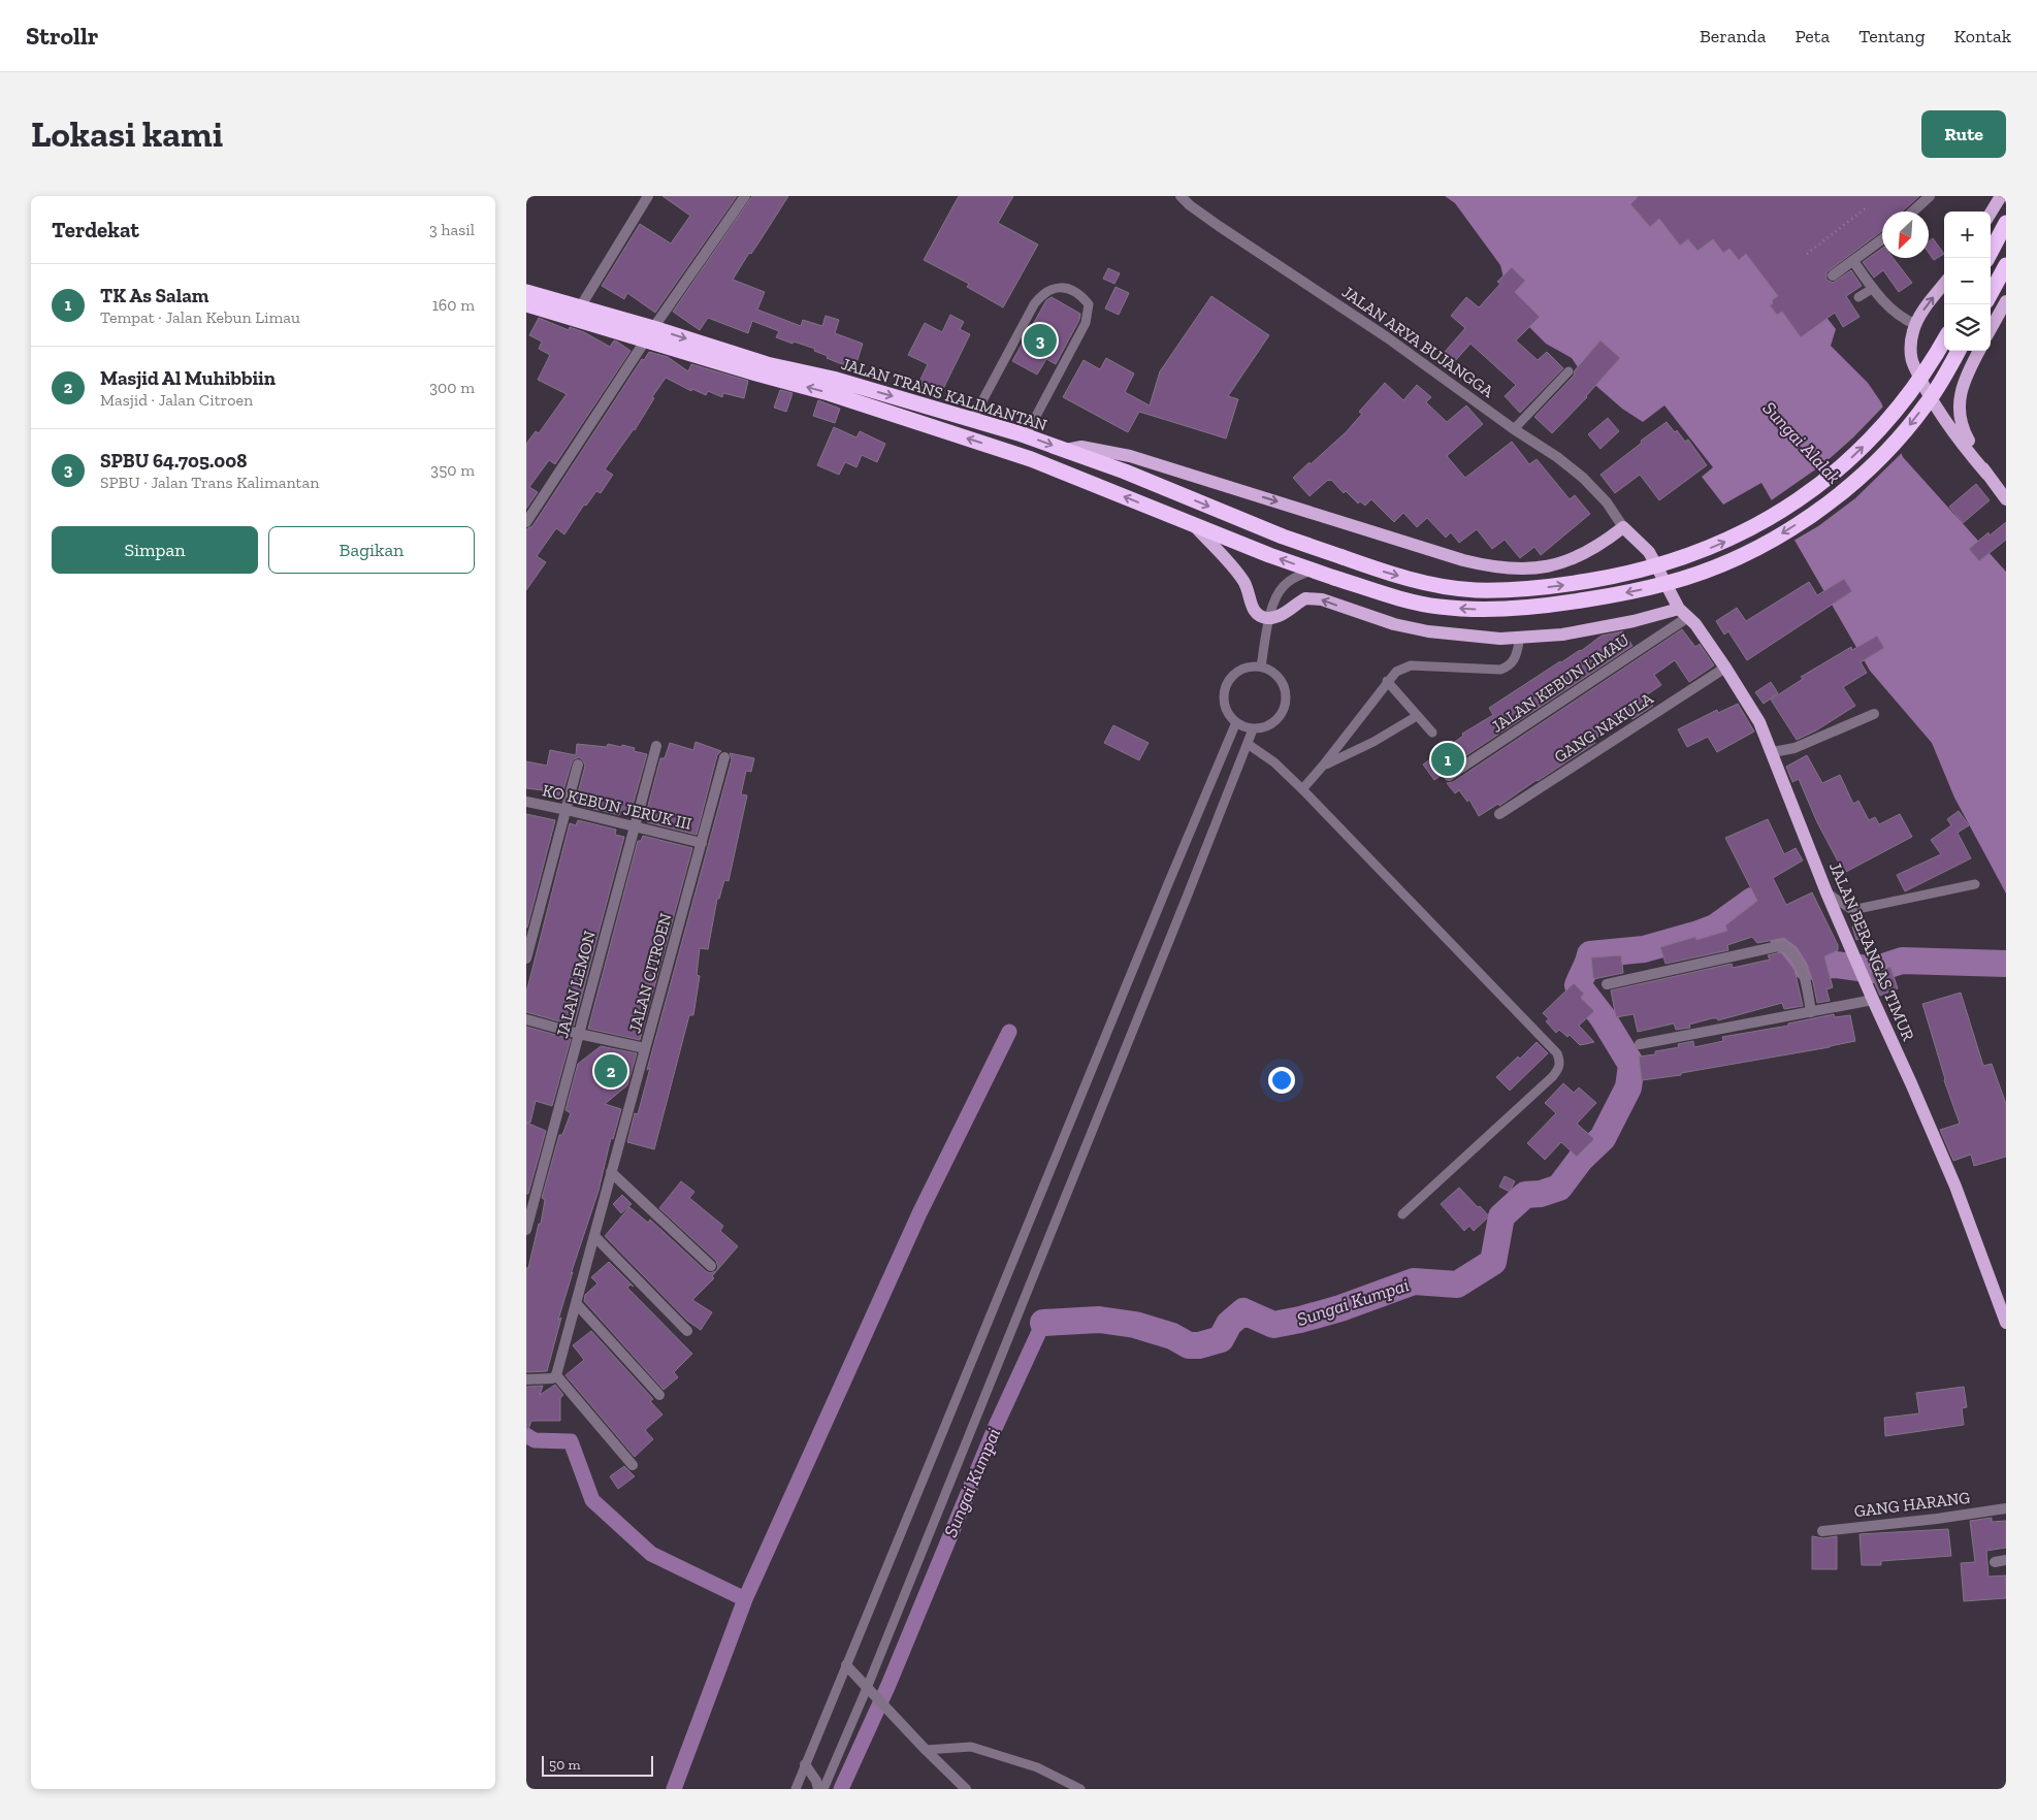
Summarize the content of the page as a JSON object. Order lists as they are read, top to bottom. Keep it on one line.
{"streets":{"highway":["JALAN TRANS KALIMANTAN"],"main road":["JALAN BERANGAS TIMUR"],"street":["JALAN ARYA BUJANGGA","JALAN KEBUN LIMAU","GANG NAKULA","KO KEBUN JERUK III","JALAN CITROEN","JALAN LEMON","GANG HARANG"]},"crossings":[["JALAN ARYA BUJANGGA","JALAN BERANGAS TIMUR"],["JALAN KEBUN LIMAU","JALAN BERANGAS TIMUR"],["GANG NAKULA","JALAN BERANGAS TIMUR"],["KO KEBUN JERUK III","JALAN CITROEN"],["KO KEBUN JERUK III","JALAN LEMON"]],"water":["Sungai Alalak","Sungai Kumpai"],"scale_bar":"50 m","north":"bottom left","page":{"header":"Strollr","nav":["Beranda","Peta","Tentang","Kontak"],"buttons":["Rute",["Simpan","Bagikan"]],"title":"Lokasi kami","heading":["Terdekat","3 hasil"],"map_buttons":["+","−"],"list":[{"mark":"1","name":"TK As Salam","note":"Tempat · Jalan Kebun Limau","value":"160 m"},{"mark":"2","name":"Masjid Al Muhibbiin","note":"Masjid · Jalan Citroen","value":"300 m"},{"mark":"3","name":"SPBU 64.705.008","note":"SPBU · Jalan Trans Kalimantan","value":"350 m"}],"pins":["3","1","2"],"scale":"50 m"}}
